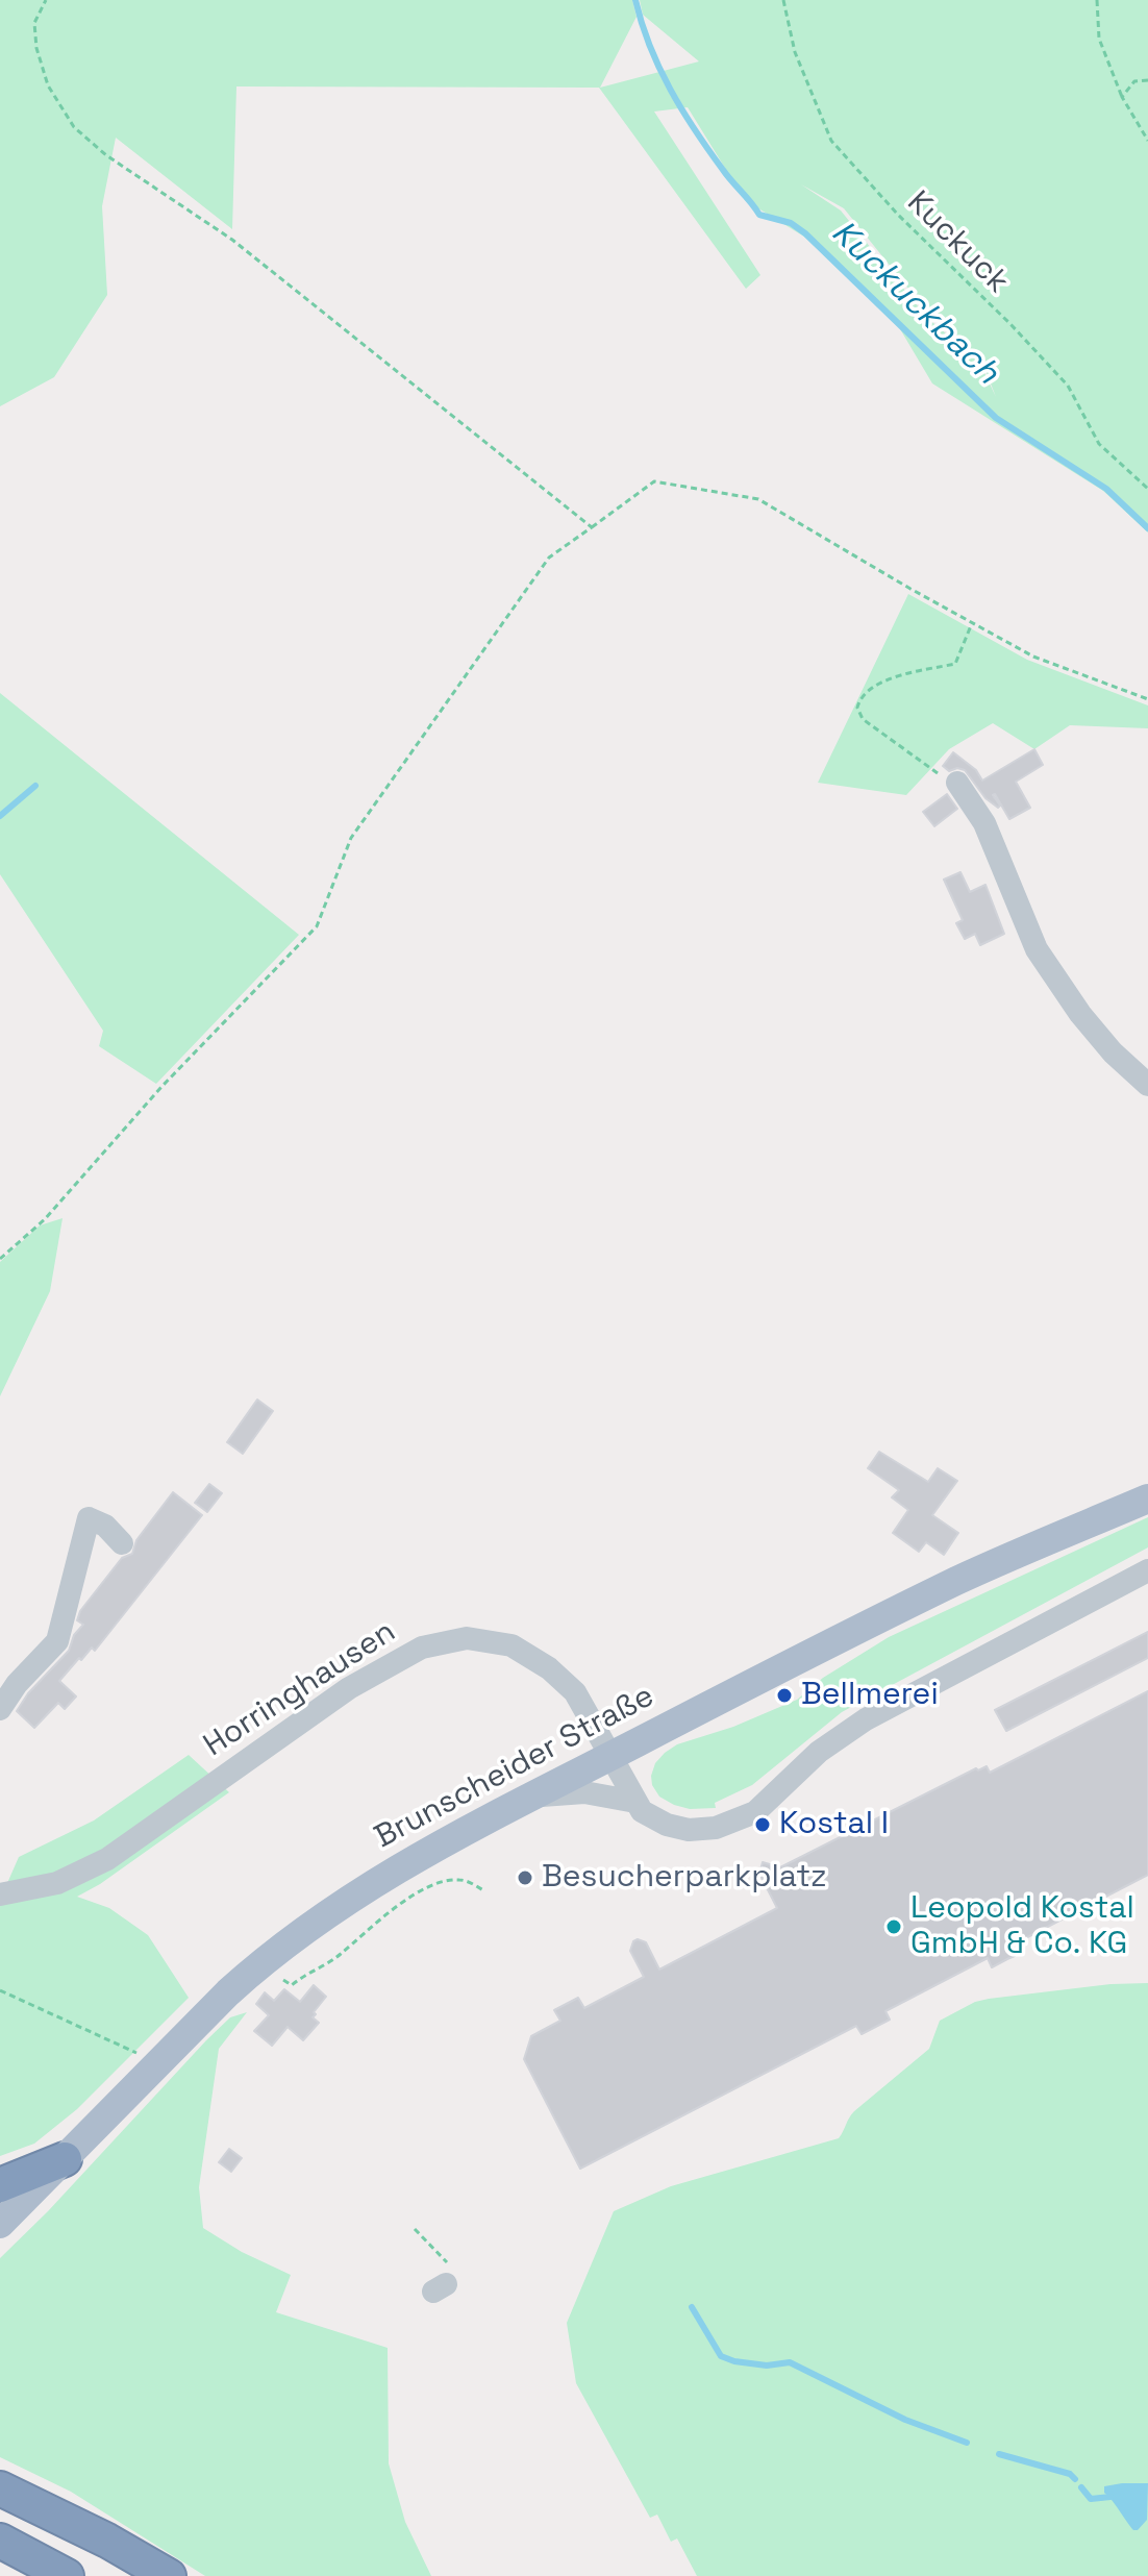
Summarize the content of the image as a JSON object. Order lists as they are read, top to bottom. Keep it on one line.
{"streets":{"main road":["Brunscheider Straße"],"street":["Horringhausen"],"path":["Kuckuck"]},"crossings":[["Horringhausen","Brunscheider Straße"]],"water":["Kuckuckbach"],"places":["Bellmerei","Kostal I","Besucherparkplatz","Leopold Kostal GmbH & Co. KG"]}
